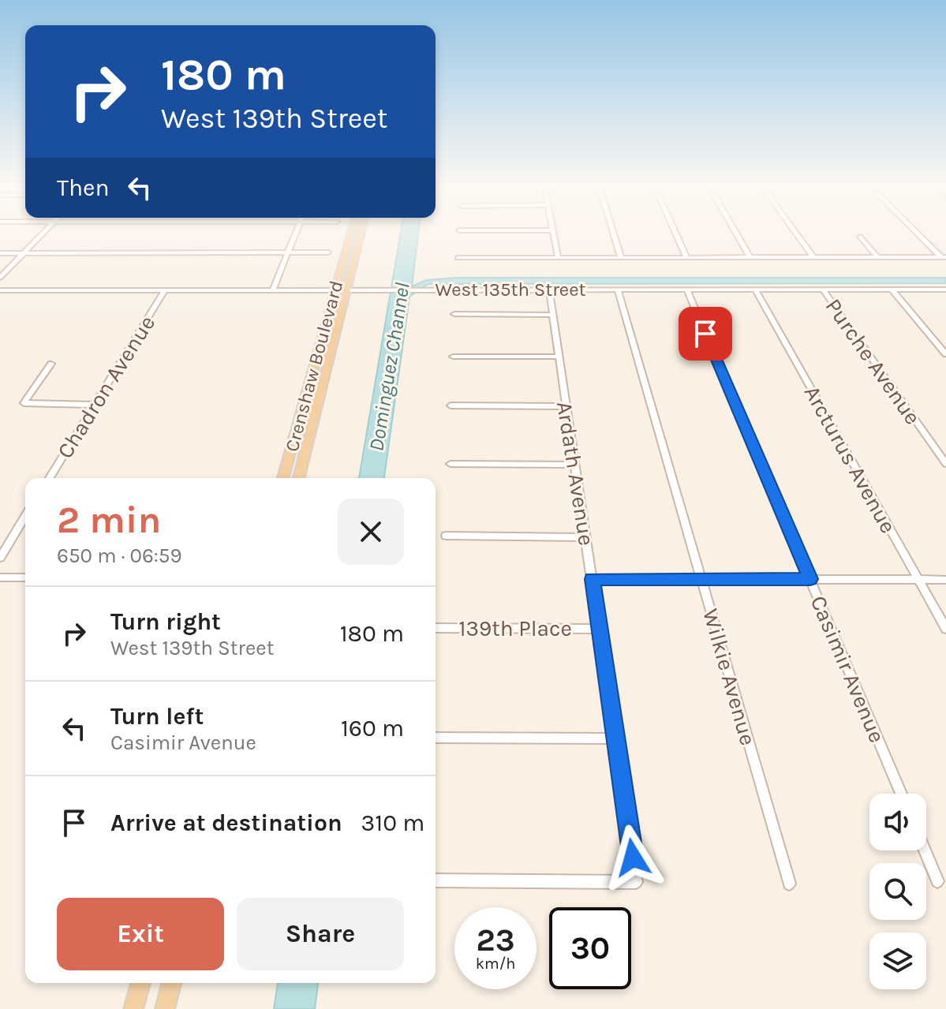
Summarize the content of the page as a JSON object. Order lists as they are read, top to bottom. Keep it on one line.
{"streets":{"main road":["Crenshaw Boulevard"],"street":["West 135th Street","Purche Avenue","Chadron Avenue","Arcturus Avenue","Ardath Avenue","139th Place","Casimir Avenue","Wilkie Avenue"]},"crossings":[["West 135th Street","Purche Avenue"],["West 135th Street","Crenshaw Boulevard"],["West 135th Street","Chadron Avenue"],["West 135th Street","Arcturus Avenue"],["West 135th Street","Ardath Avenue"],["West 135th Street","Casimir Avenue"],["West 135th Street","Wilkie Avenue"],["Ardath Avenue","139th Place"]],"water":["Dominguez Channel"],"page":{"turn":["180 m","West 139th Street"],"then":"Then","heading":["2 min","650 m · 06:59"],"list":[{"name":"Turn right","note":"West 139th Street","value":"180 m"},{"name":"Turn left","note":"Casimir Avenue","value":"160 m"},{"name":"Arrive at destination","value":"310 m"}],"buttons":["Exit","Share"],"speed":"23 km/h","limit":"30"}}
